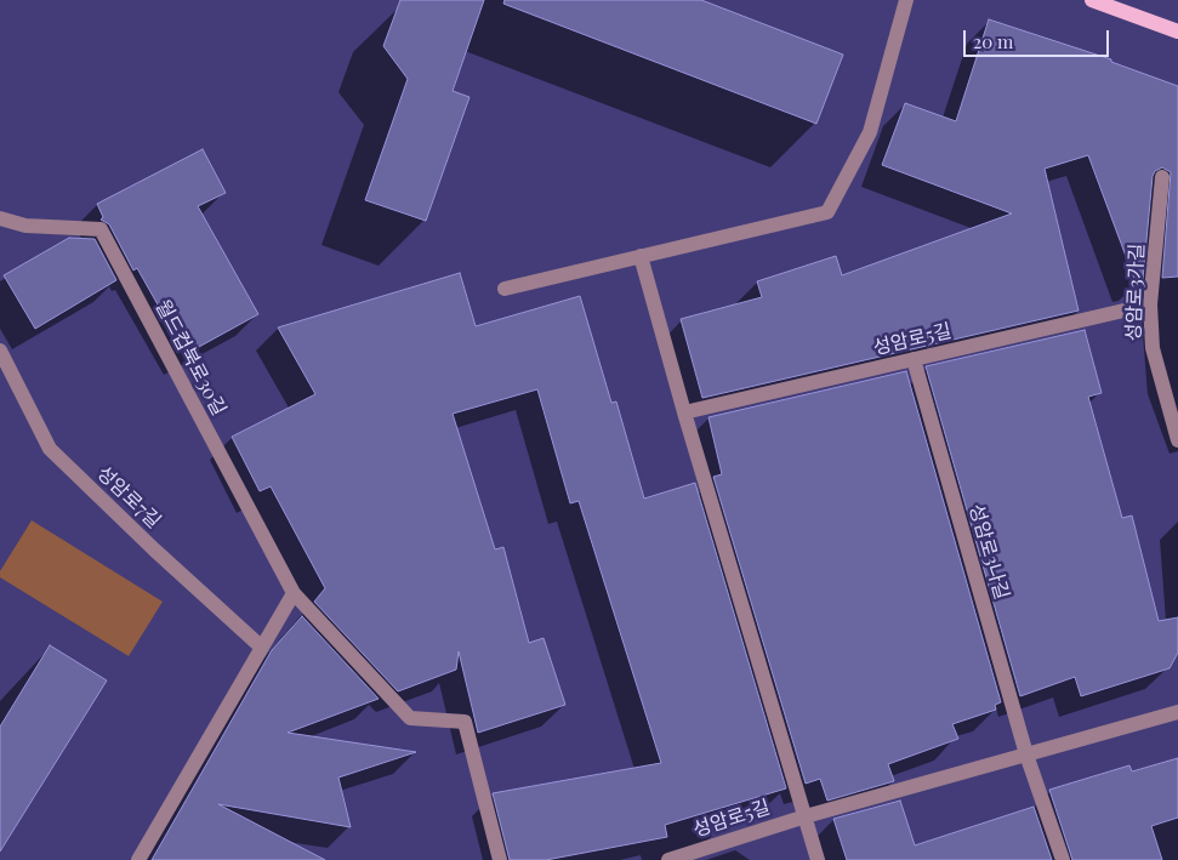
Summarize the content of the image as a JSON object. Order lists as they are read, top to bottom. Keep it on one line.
{"streets":{"street":["성암로3가길","성암로5길","월드컵북로30길","성암로7길","성암로3나길"]},"crossings":[["성암로3가길","성암로5길"],["성암로5길","성암로3나길"]],"scale_bar":"20 m"}
